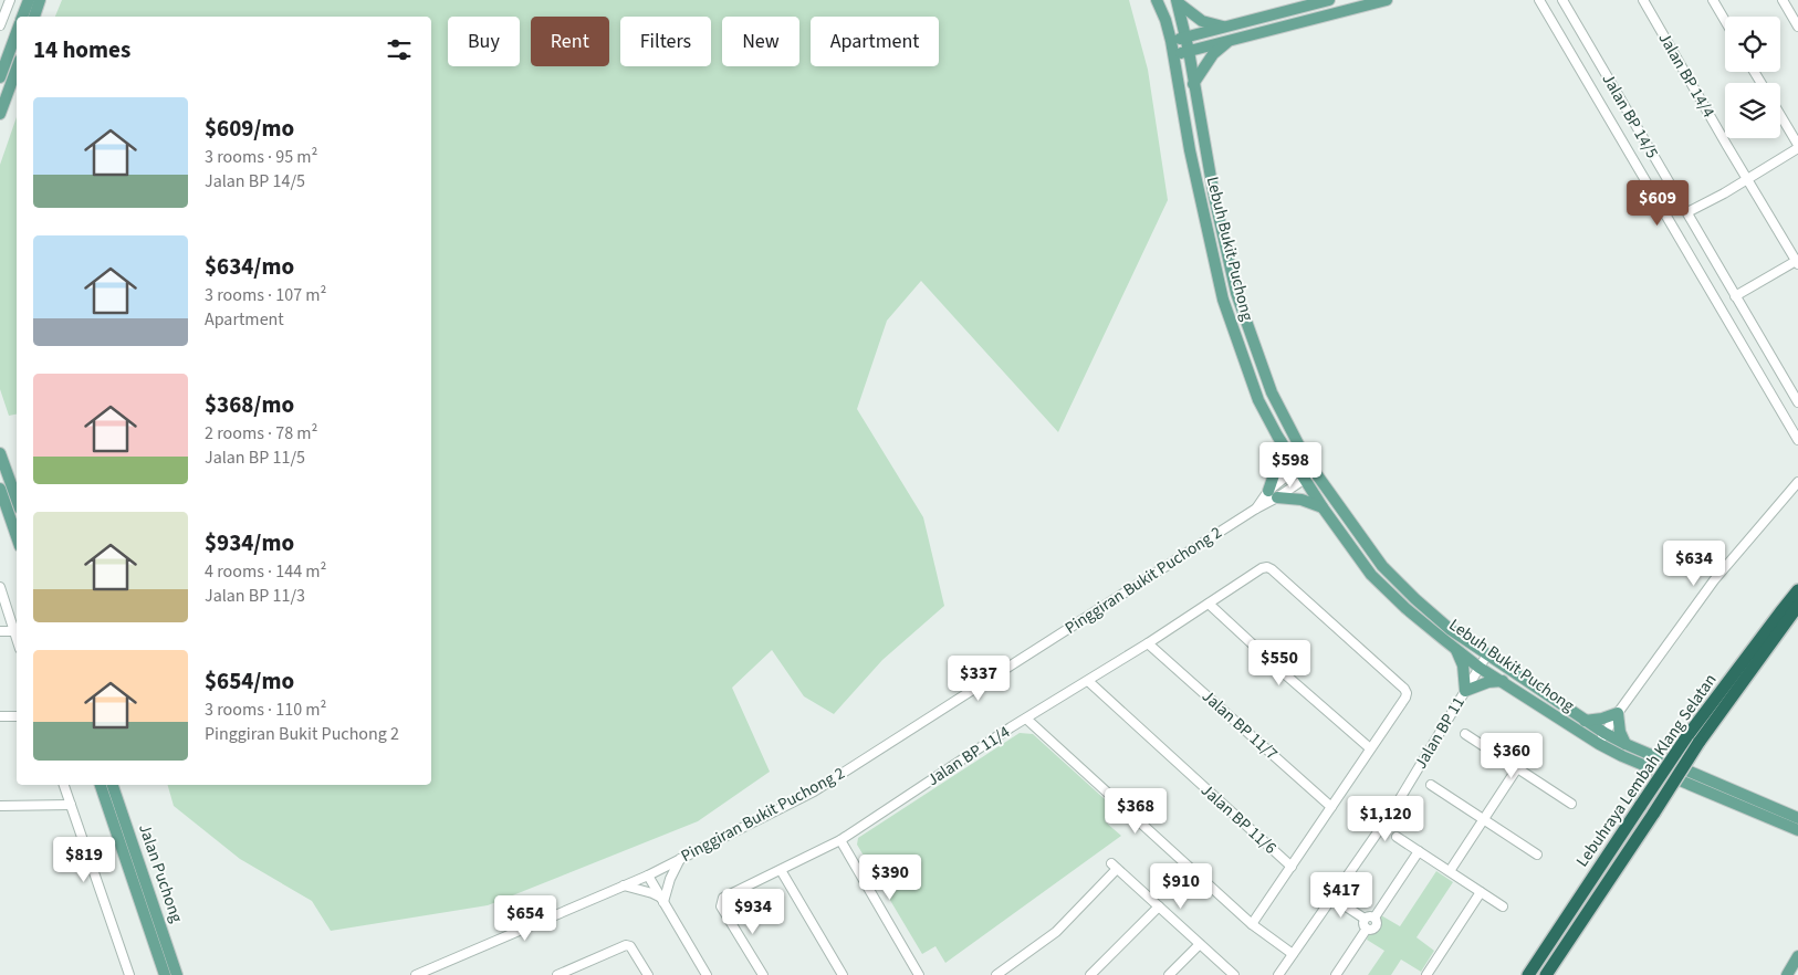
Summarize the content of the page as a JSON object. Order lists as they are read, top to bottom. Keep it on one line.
{"streets":{"highway":["Lebuhraya Lembah Klang Selatan"],"main road":["Lebuh Bukit Puchong","Jalan Puchong"],"street":["Jalan BP 14/4","Jalan BP 14/5","Pinggiran Bukit Puchong 2","Jalan BP 11/7","Jalan BP 11","Jalan BP 11/4","Jalan BP 11/6"]},"crossings":[["Lebuh Bukit Puchong","Pinggiran Bukit Puchong 2"],["Lebuh Bukit Puchong","Jalan BP 11"],["Jalan BP 11/7","Jalan BP 11/4"],["Jalan BP 11/4","Jalan BP 11/6"]],"page":{"chip":["Buy","Rent","Filters","New","Apartment"],"heading":"14 homes","list":[{"name":"$609/mo","note":"3 rooms · 95 m² · Jalan BP 14/5"},{"name":"$634/mo","note":"3 rooms · 107 m² · Apartment"},{"name":"$368/mo","note":"2 rooms · 78 m² · Jalan BP 11/5"},{"name":"$934/mo","note":"4 rooms · 144 m² · Jalan BP 11/3"},{"name":"$654/mo","note":"3 rooms · 110 m² · Pinggiran Bukit Puchong 2"}],"price":["$609","$598","$634","$550","$337","$360","$368","$1,120","$819","$390","$910","$417","$934","$654"]}}
